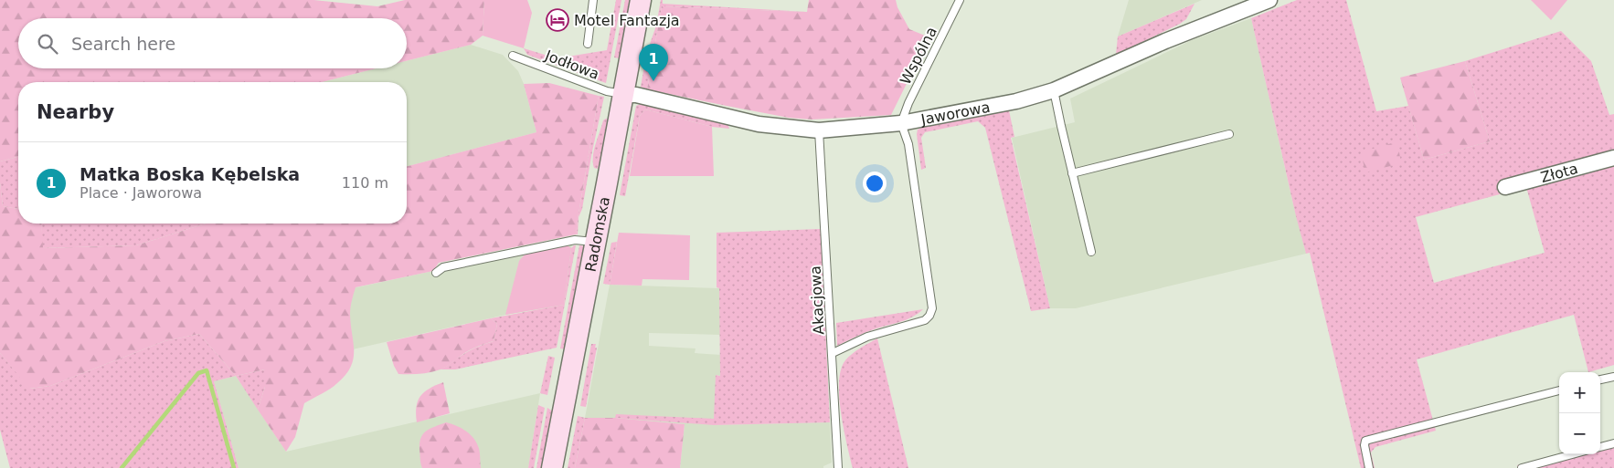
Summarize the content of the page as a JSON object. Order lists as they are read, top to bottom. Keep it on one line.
{"streets":{"main road":["Radomska"],"street":["Jaworowa","Złota"],"lane":["Wspólna","Jodłowa","Akacjowa"]},"crossings":[["Wspólna","Jaworowa"],["Jodłowa","Jaworowa"],["Jodłowa","Radomska"],["Jaworowa","Radomska"],["Jaworowa","Akacjowa"]],"places":{"hotel":["Motel Fantazja"]},"page":{"search":"Search here","pins":"1","heading":"Nearby","list":[{"mark":"1","name":"Matka Boska Kębelska","note":"Place · Jaworowa","value":"110 m"}],"map_buttons":["+","−"]}}
